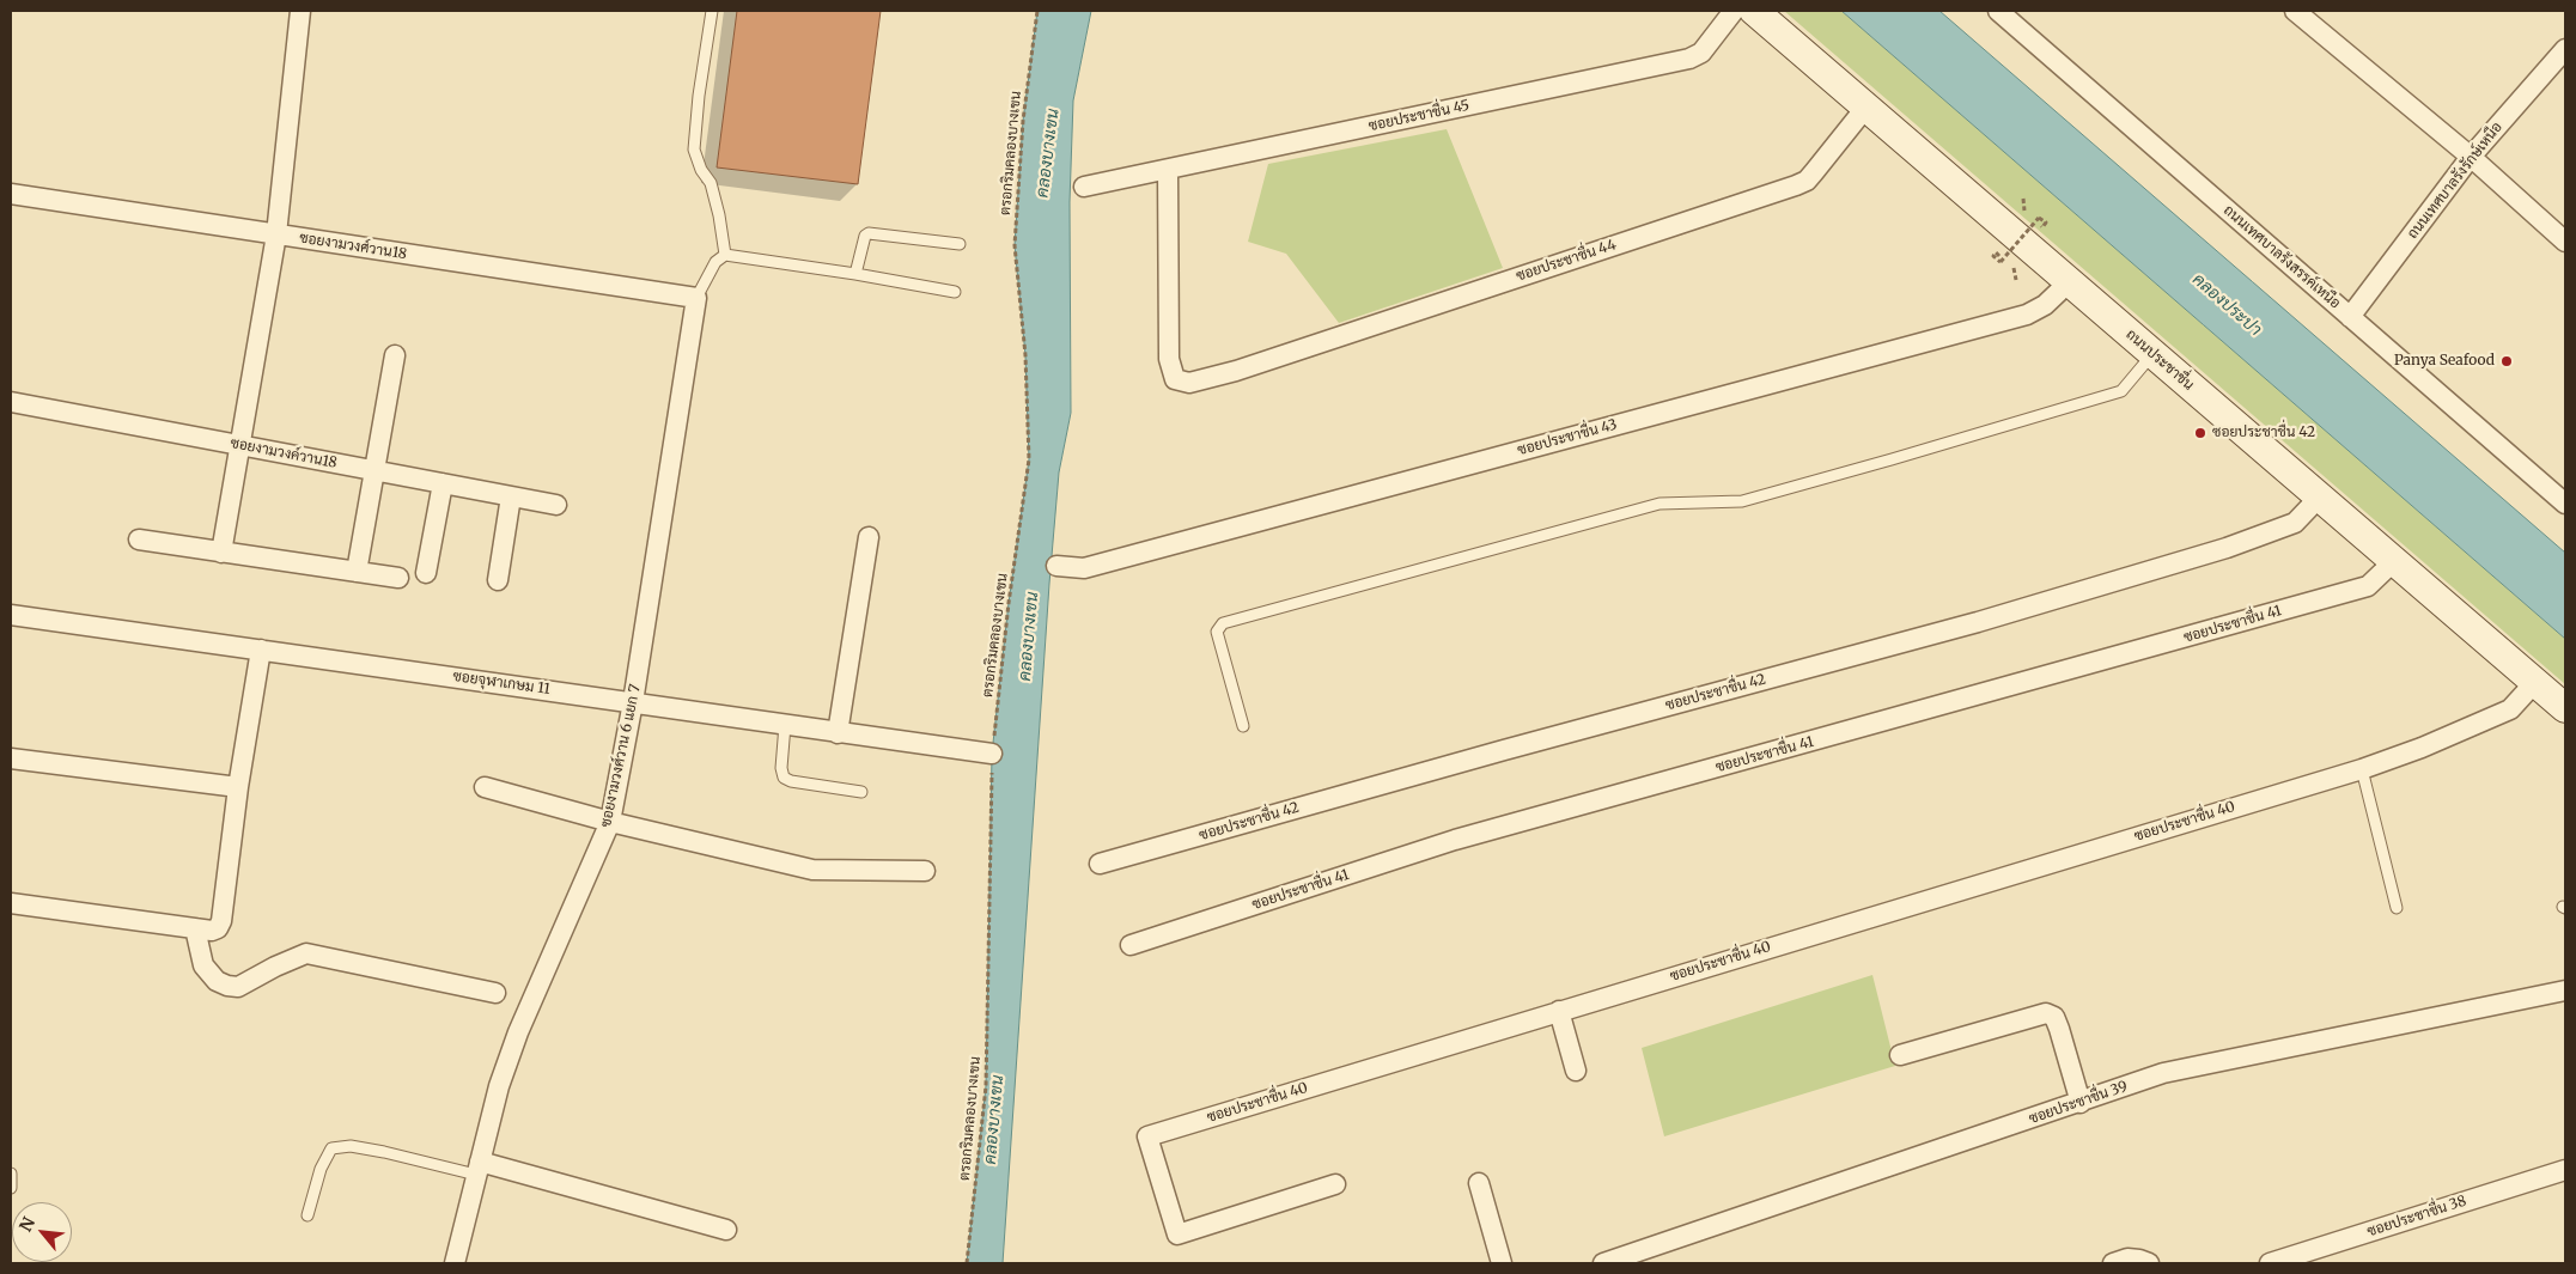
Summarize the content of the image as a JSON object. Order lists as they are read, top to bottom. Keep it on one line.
{"streets":{"main road":["ถนนประชาชื่น"],"street":["ซอยประชาชื่น 45","ถนนเทศบาลรังรักษ์เหนือ","ซอยงามวงศ์วาน18","ถนนเทศบาลรังสรรค์เหนือ","ซอยประชาชื่น 44","ซอยประชาชื่น 43","ซอยงามวงค์วาน18","ซอยประชาชื่น 41","ซอยจุฬาเกษม 11","ซอยประชาชื่น 42","ซอยงามวงศ์วาน 6 แยก 7","ซอยประชาชื่น 40","ซอยประชาชื่น 39","ซอยประชาชื่น 38"],"path":["ตรอกริมคลองบางเขน"]},"crossings":[["ซอยประชาชื่น 45","ซอยประชาชื่น 44"],["ตรอกริมคลองบางเขน","ซอยจุฬาเกษม 11"],["ถนนเทศบาลรังรักษ์เหนือ","ถนนเทศบาลรังสรรค์เหนือ"],["ซอยงามวงศ์วาน18","ซอยงามวงศ์วาน 6 แยก 7"],["ซอยประชาชื่น 44","ถนนประชาชื่น"],["ถนนประชาชื่น","ซอยประชาชื่น 43"],["ถนนประชาชื่น","ซอยประชาชื่น 41"],["ถนนประชาชื่น","ซอยประชาชื่น 42"],["ถนนประชาชื่น","ซอยประชาชื่น 40"],["ซอยจุฬาเกษม 11","ซอยงามวงศ์วาน 6 แยก 7"]],"water":["คลองบางเขน","คลองประปา"],"places":["Panya Seafood","ซอยประชาชื่น 42"],"north":"top left"}
